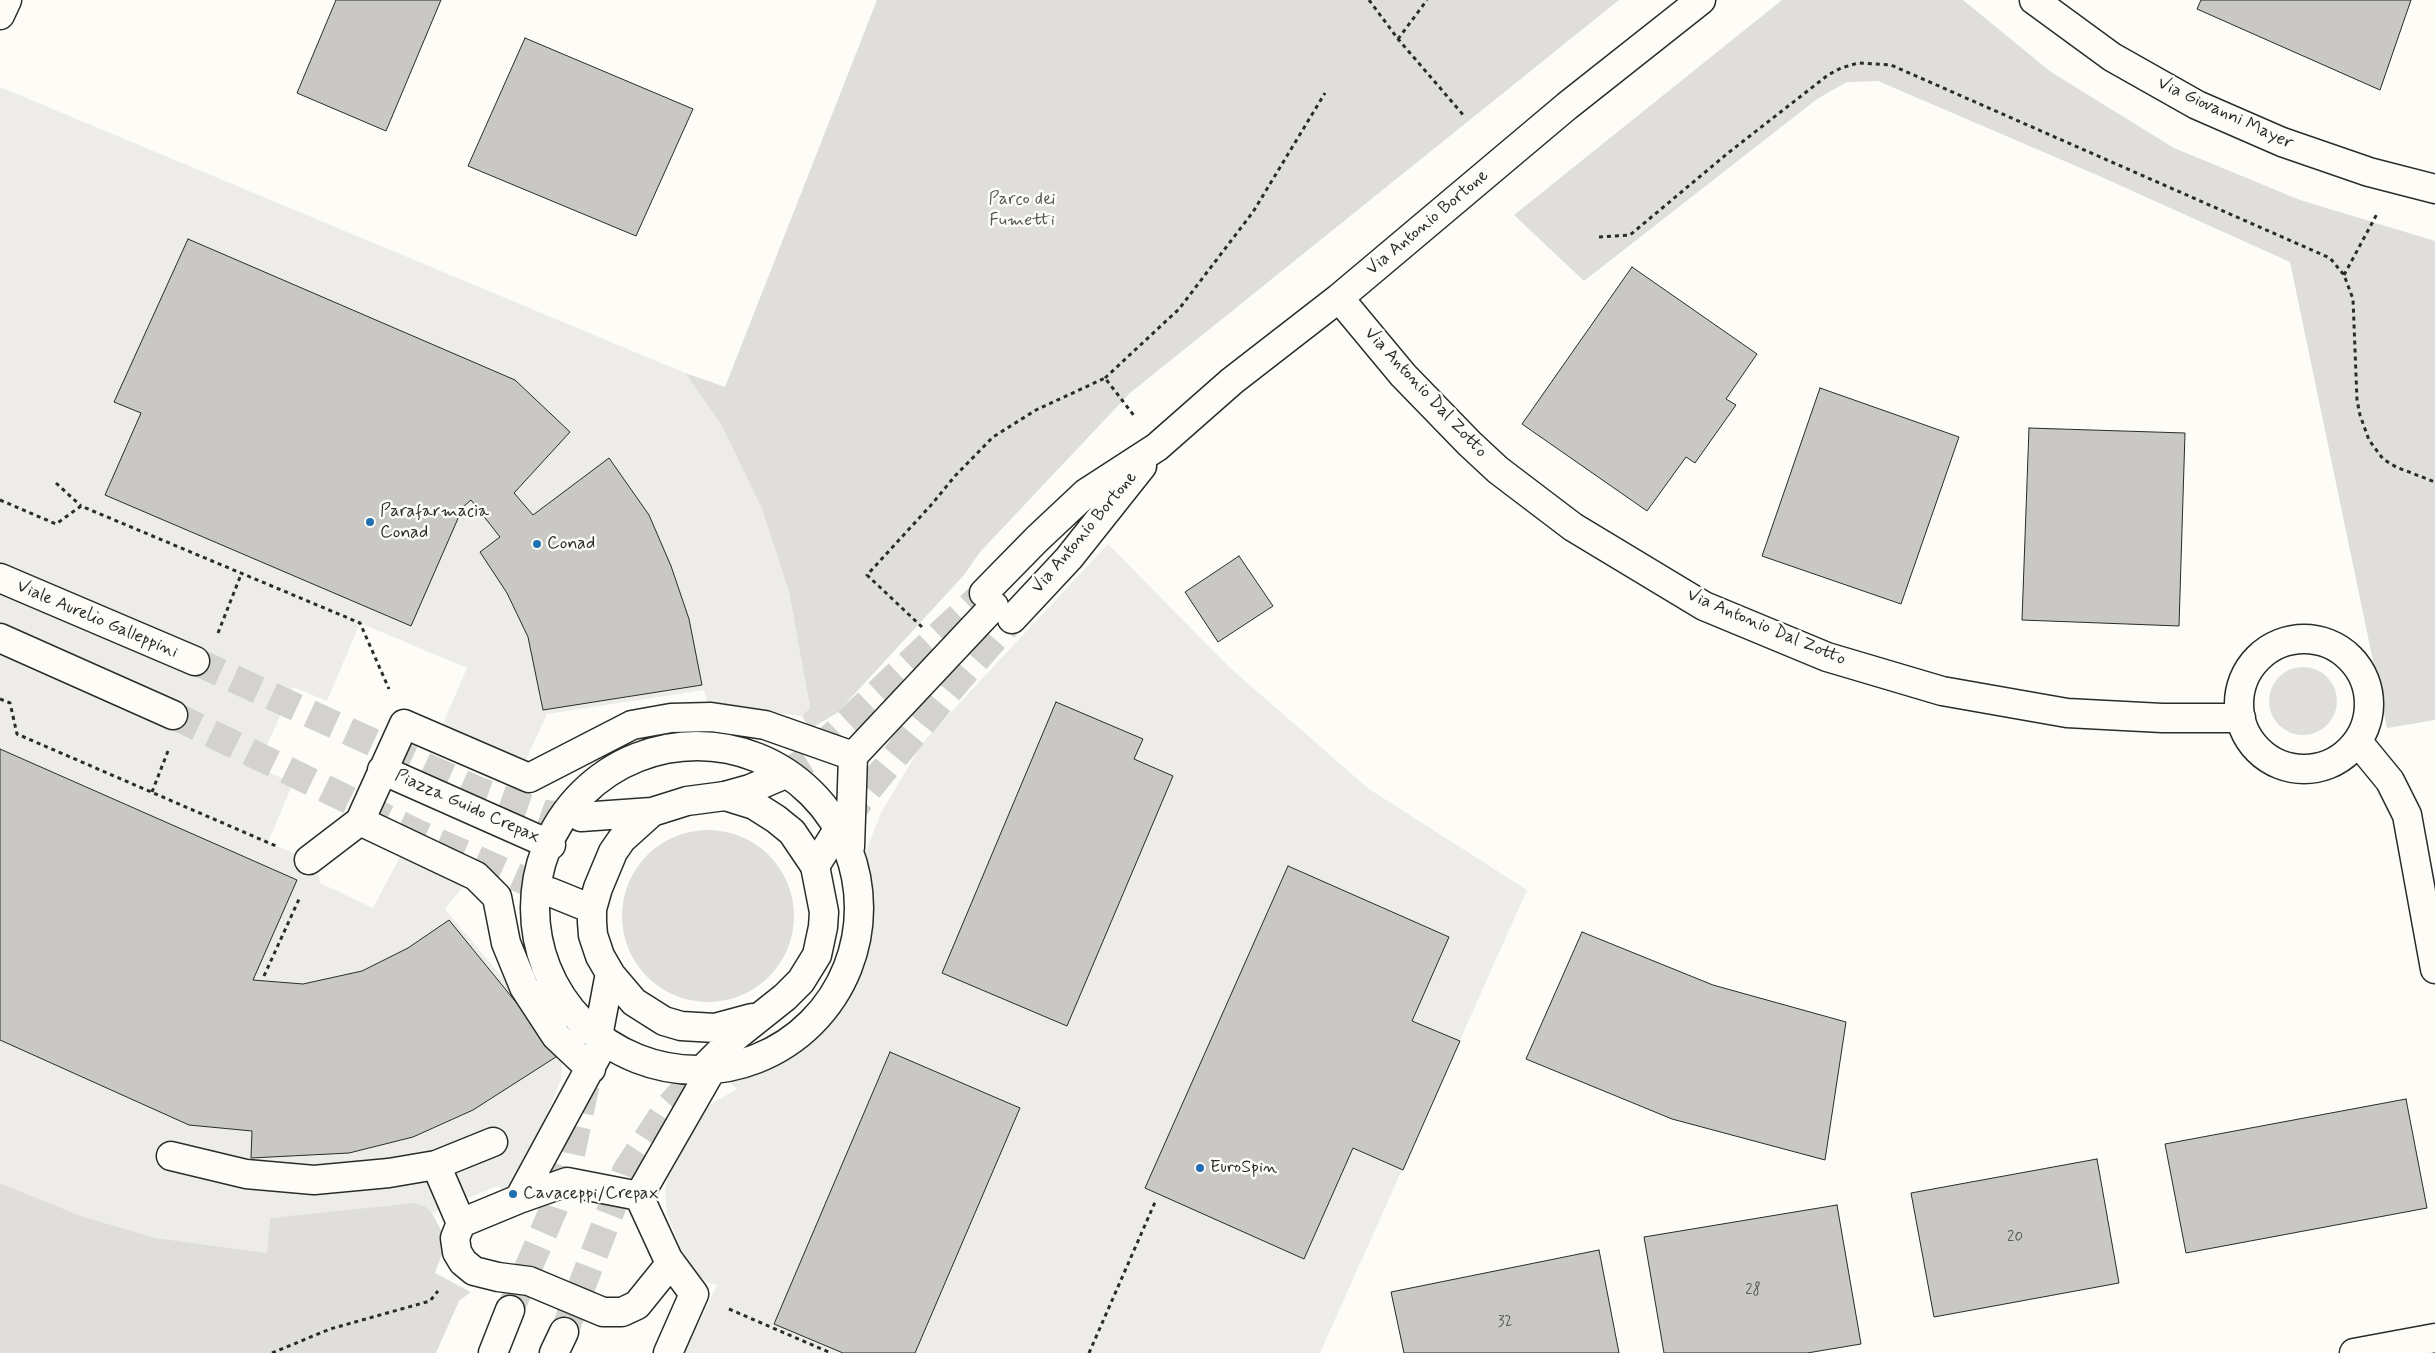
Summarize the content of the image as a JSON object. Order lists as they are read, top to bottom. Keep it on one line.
{"streets":{"street":["Via Giovanni Mayer","Via Antonio Bortone","Via Antonio Dal Zotto","Viale Aurelio Galleppini","Piazza Guido Crepax"]},"crossings":[["Via Antonio Bortone","Via Antonio Dal Zotto"]],"parks":["Parco dei Fumetti"],"places":["Parafarmacia Conad","Conad","EuroSpin","Cavaceppi/Crepax"],"house_numbers":["20","28","32"]}
